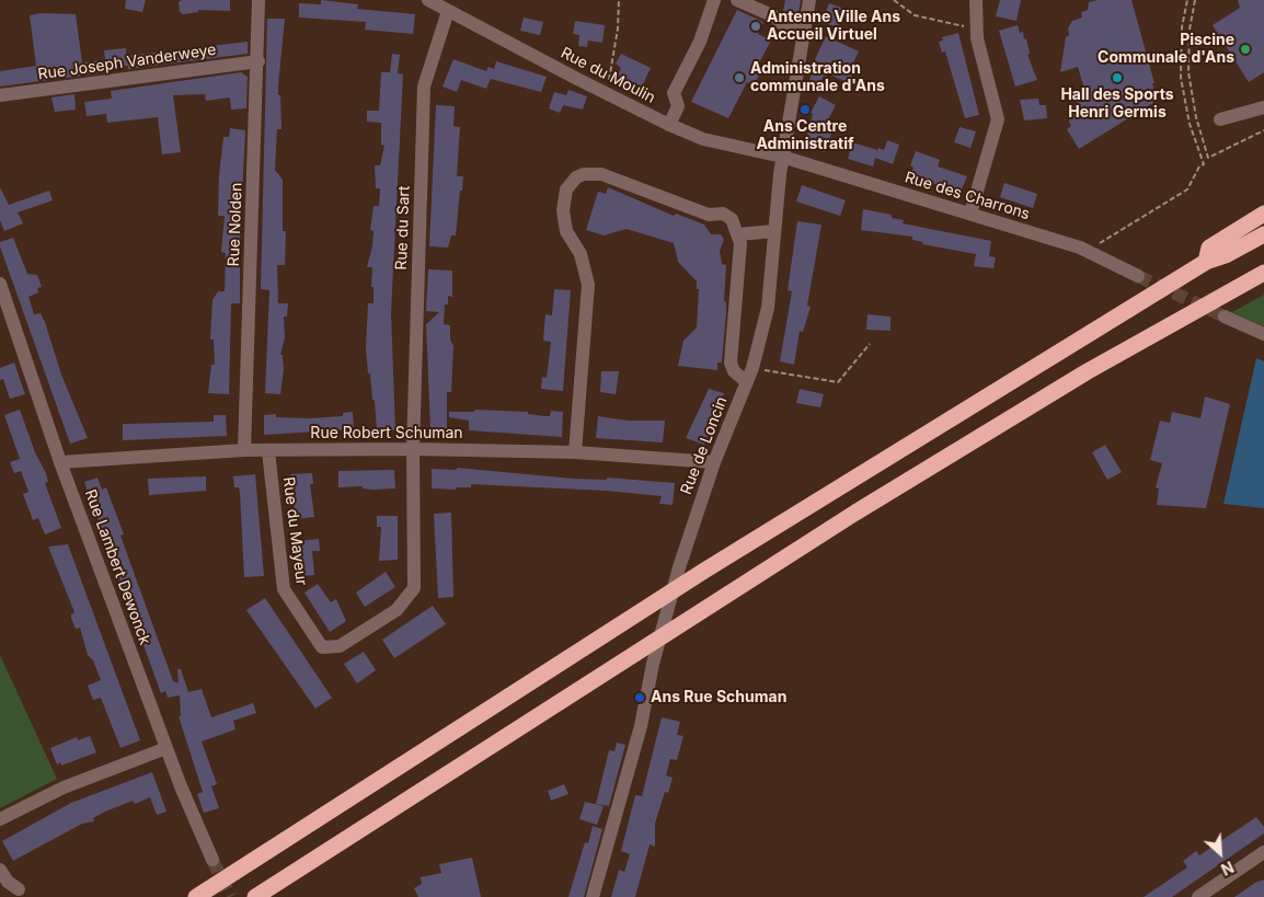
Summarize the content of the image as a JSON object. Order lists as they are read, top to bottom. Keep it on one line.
{"streets":{"street":["Rue Joseph Vanderweye","Rue du Moulin","Rue des Charrons","Rue Nolden","Rue du Sart","Rue Robert Schuman","Rue de Loncin","Rue du Mayeur","Rue Lambert Dewonck"]},"crossings":[["Rue Joseph Vanderweye","Rue Nolden"],["Rue du Moulin","Rue des Charrons"],["Rue du Moulin","Rue du Sart"],["Rue du Moulin","Rue de Loncin"],["Rue des Charrons","Rue de Loncin"],["Rue Nolden","Rue Robert Schuman"],["Rue du Sart","Rue Robert Schuman"],["Rue du Sart","Rue du Mayeur"],["Rue Robert Schuman","Rue de Loncin"],["Rue Robert Schuman","Rue du Mayeur"],["Rue Robert Schuman","Rue Lambert Dewonck"]],"places":["Antenne Ville Ans Accueil Virtuel","Piscine Communale d'Ans","Administration communale d'Ans","Hall des Sports Henri Germis","Ans Centre Administratif","Ans Rue Schuman"],"north":"bottom right"}
